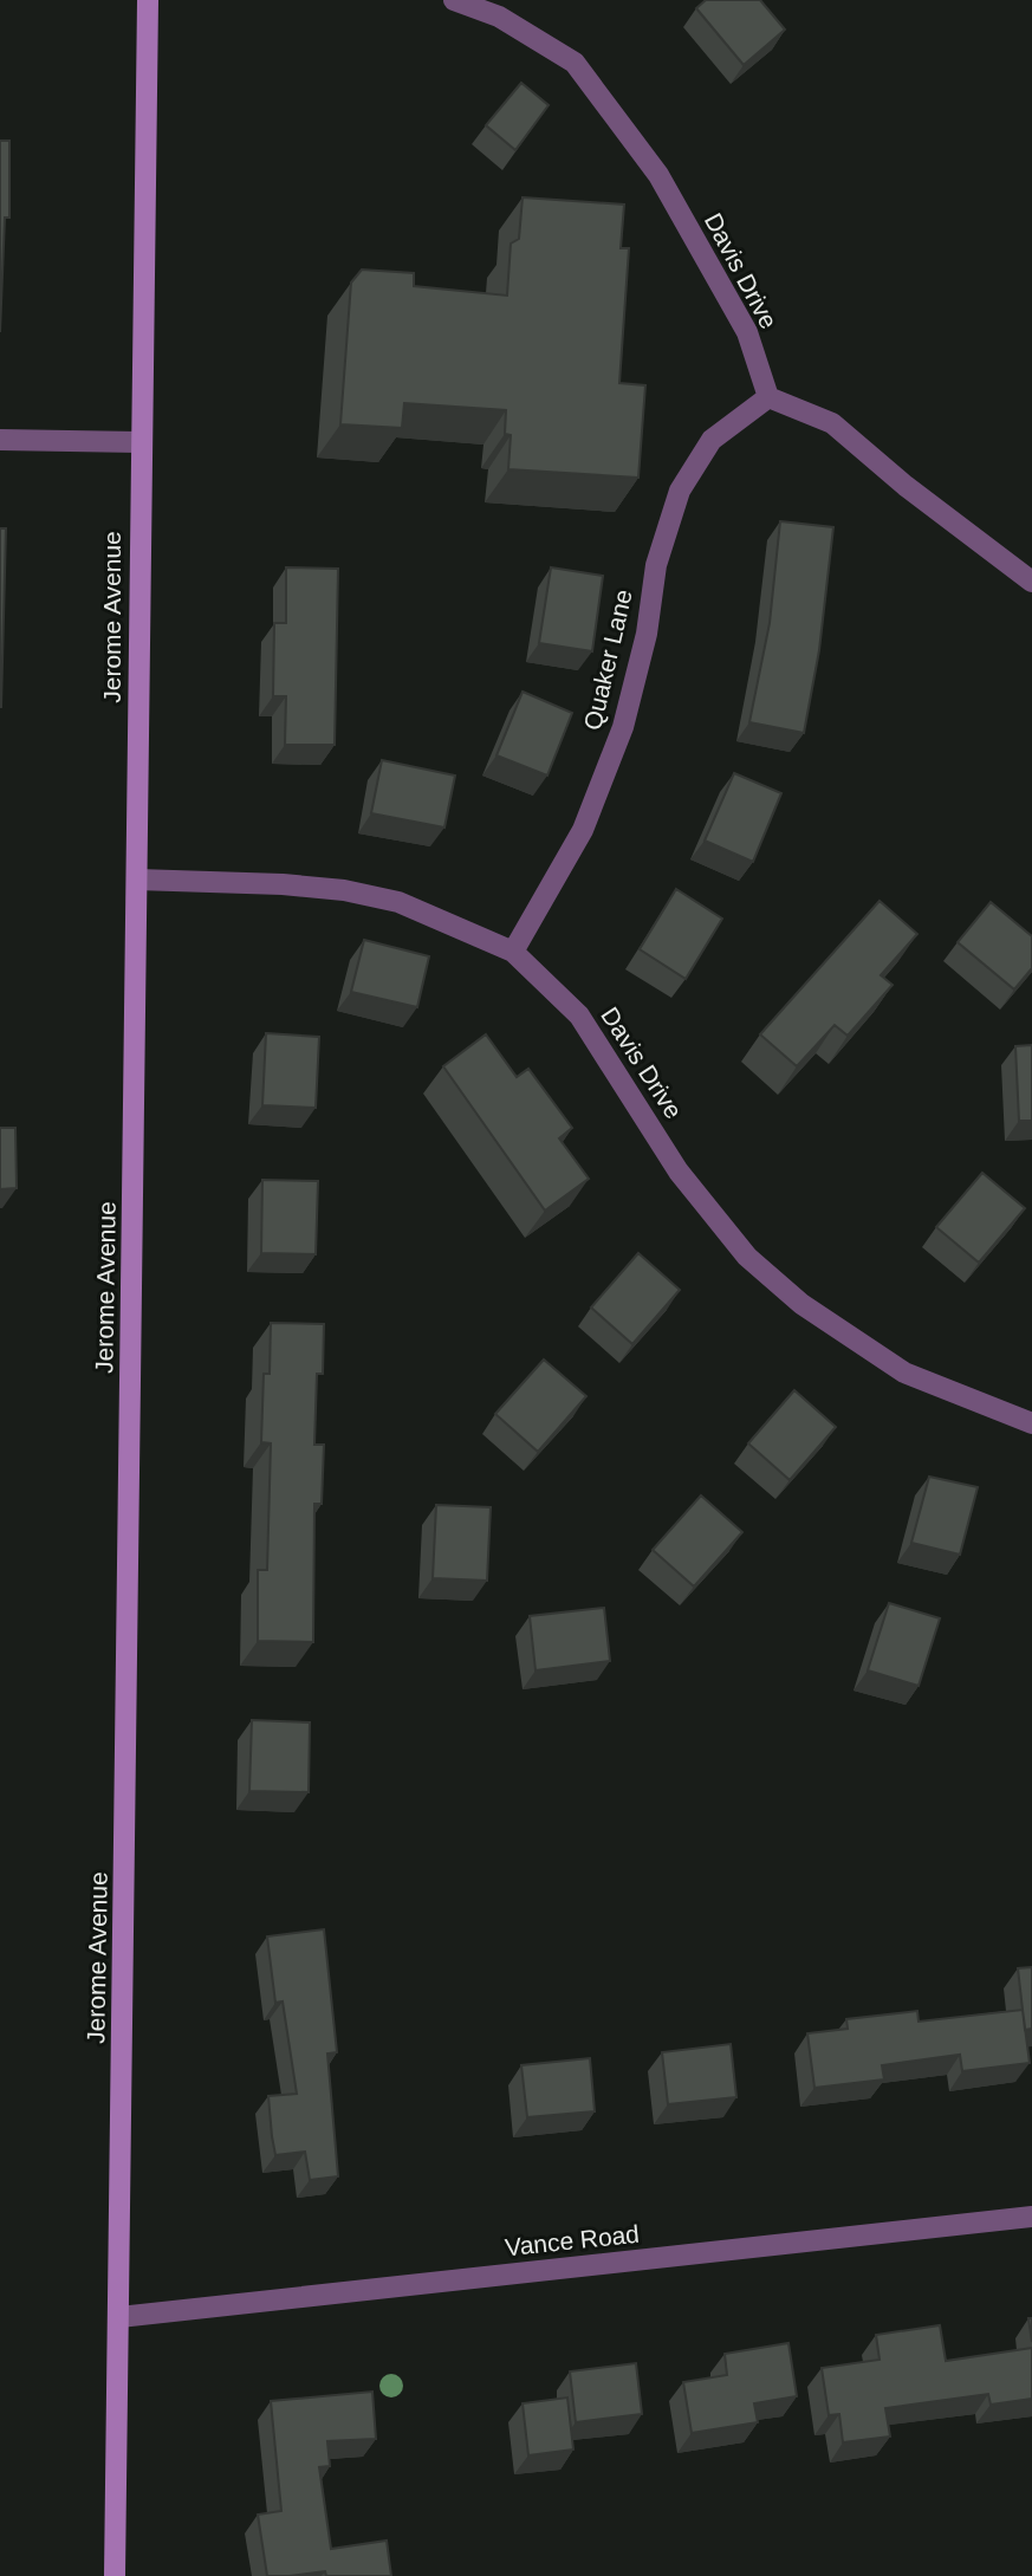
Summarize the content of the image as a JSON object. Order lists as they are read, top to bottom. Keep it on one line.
{"streets":{"main road":["Jerome Avenue"],"street":["Davis Drive","Quaker Lane","Vance Road"]},"crossings":[["Davis Drive","Jerome Avenue"],["Davis Drive","Quaker Lane"],["Jerome Avenue","Vance Road"]]}
